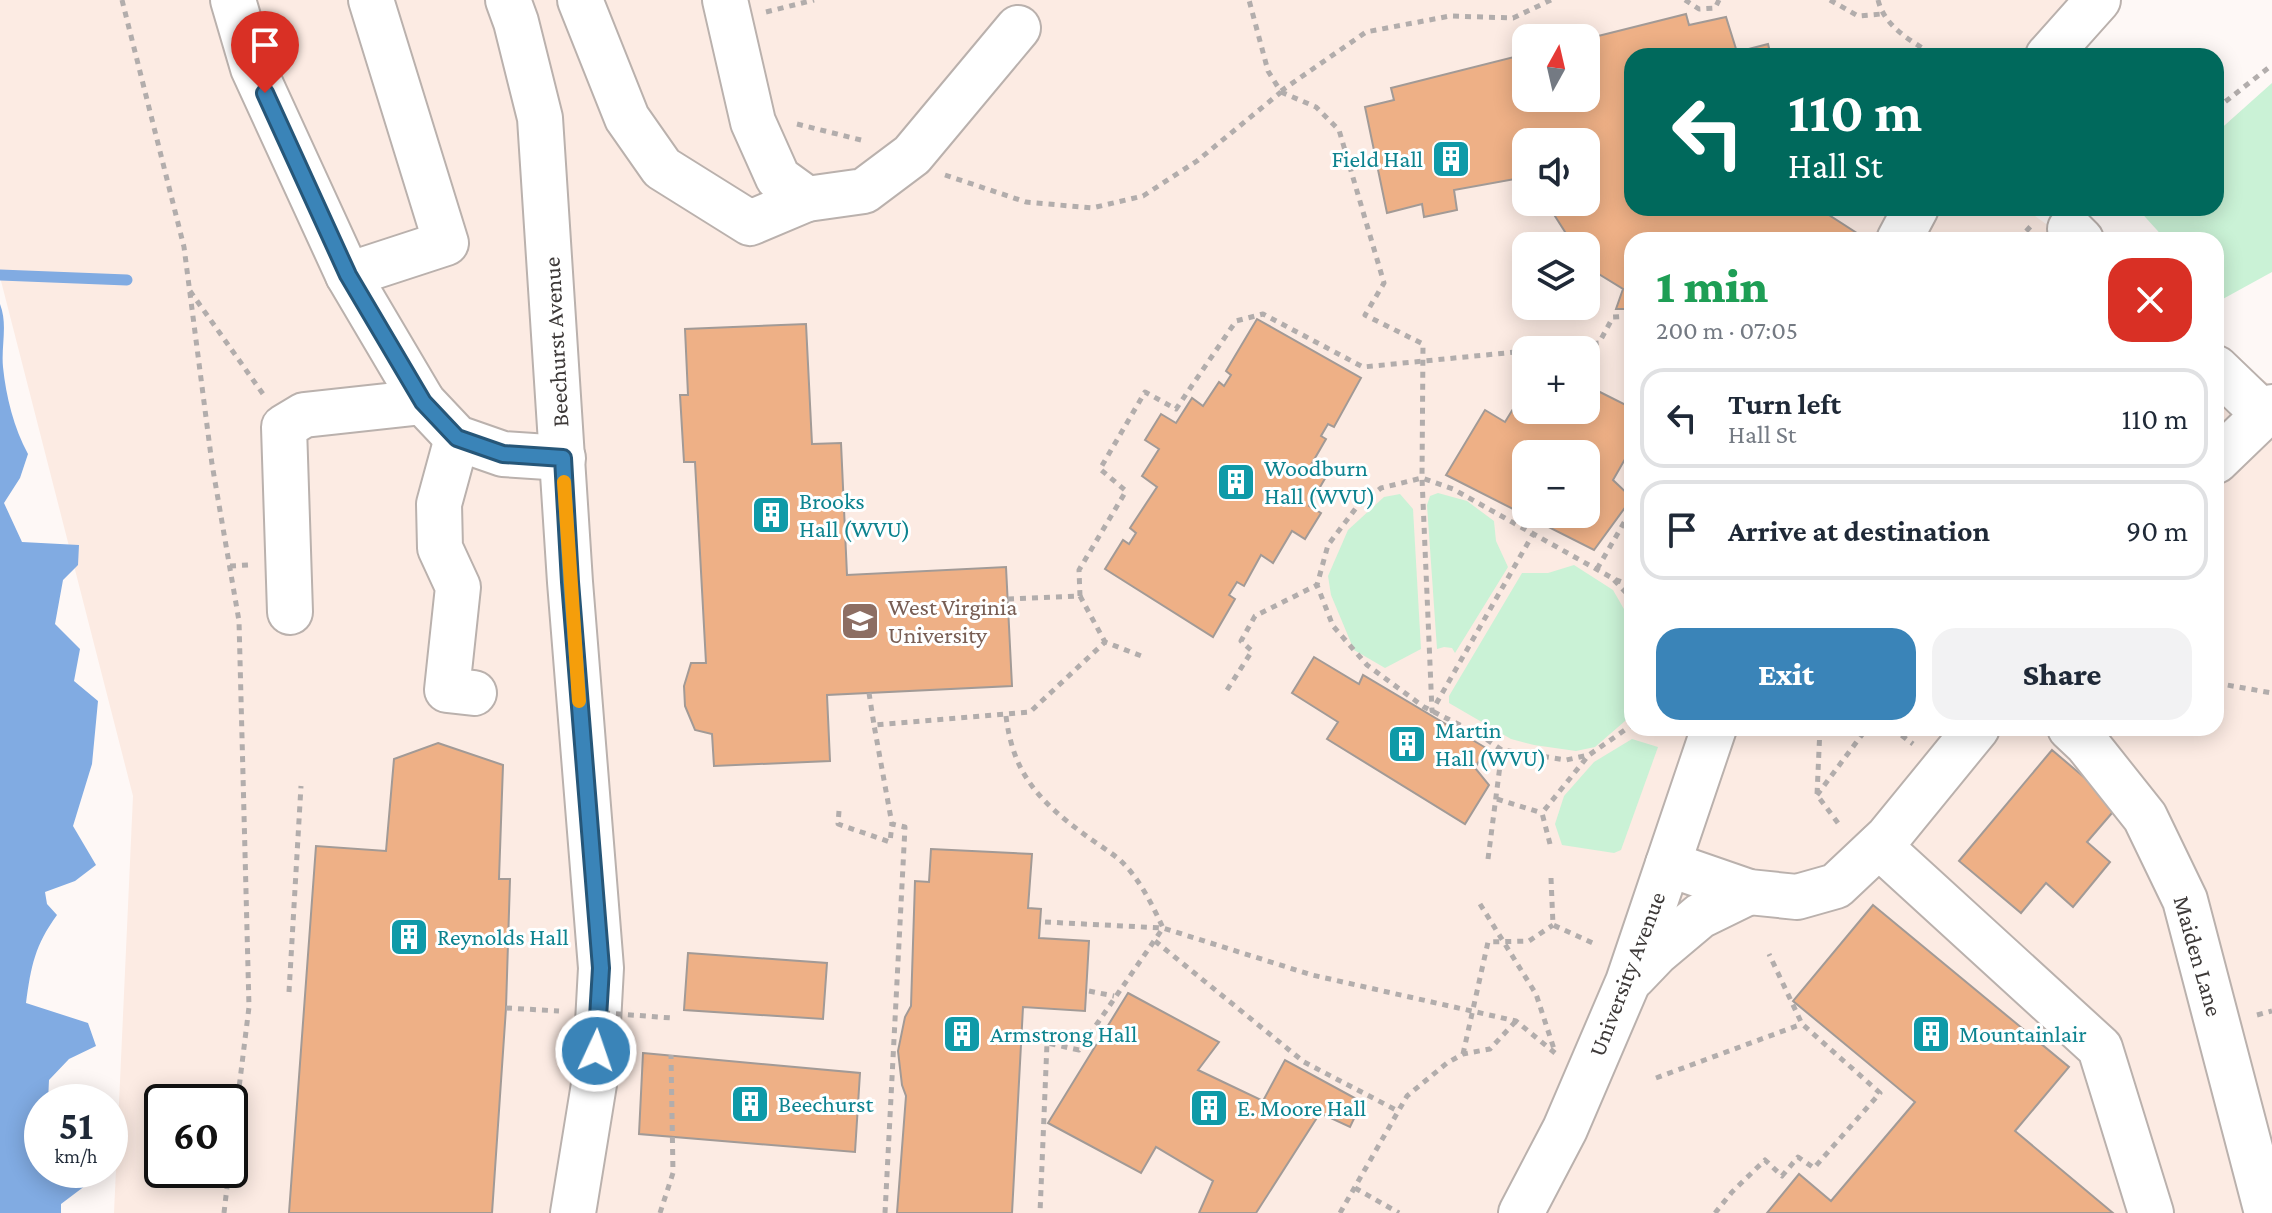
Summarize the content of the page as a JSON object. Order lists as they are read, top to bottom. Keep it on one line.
{"streets":{"street":["Beechurst Avenue","Maiden Lane","University Avenue"]},"places":{"building":["Field Hall","Woodburn Hall (WVU)","Brooks Hall (WVU)","Martin Hall (WVU)","Reynolds Hall","Armstrong Hall","Mountainlair","Beechurst","E. Moore Hall"],"school or university":["West Virginia University"]},"north":"top","page":{"map_buttons":["+","−"],"turn":["110 m","Hall St"],"heading":["1 min","200 m · 07:05"],"list":[{"name":"Turn left","note":"Hall St","value":"110 m"},{"name":"Arrive at destination","value":"90 m"}],"buttons":["Exit","Share"],"speed":"51 km/h","limit":"60"}}
